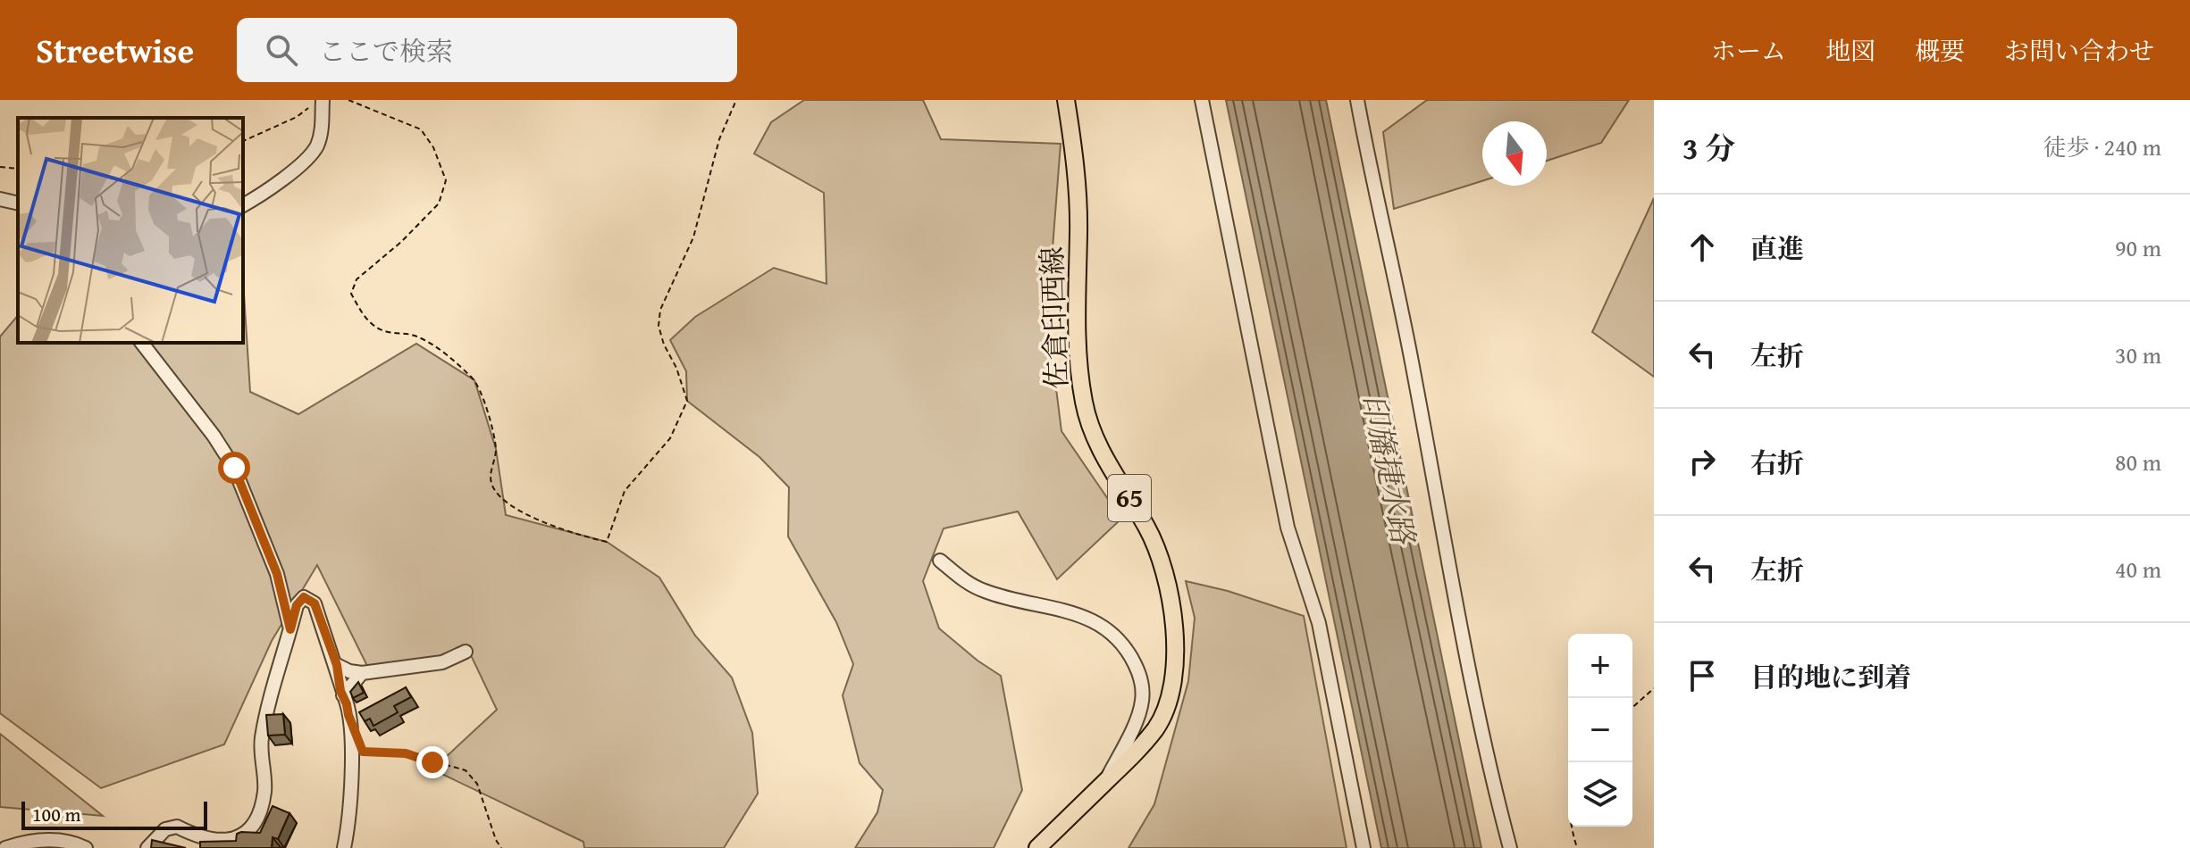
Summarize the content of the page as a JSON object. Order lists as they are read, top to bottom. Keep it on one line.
{"streets":{"main road":["佐倉印西線","65"]},"water":["印旛捷水路"],"scale_bar":"100 m","north":"bottom","page":{"header":"Streetwise","search":"ここで検索","nav":["ホーム","地図","概要","お問い合わせ"],"heading":["3 分","徒歩 · 240 m"],"list":[["直進","90 m"],["左折","30 m"],["右折","80 m"],["左折","40 m"],"目的地に到着"],"map_buttons":["+","−"],"scale":"100 m"}}
